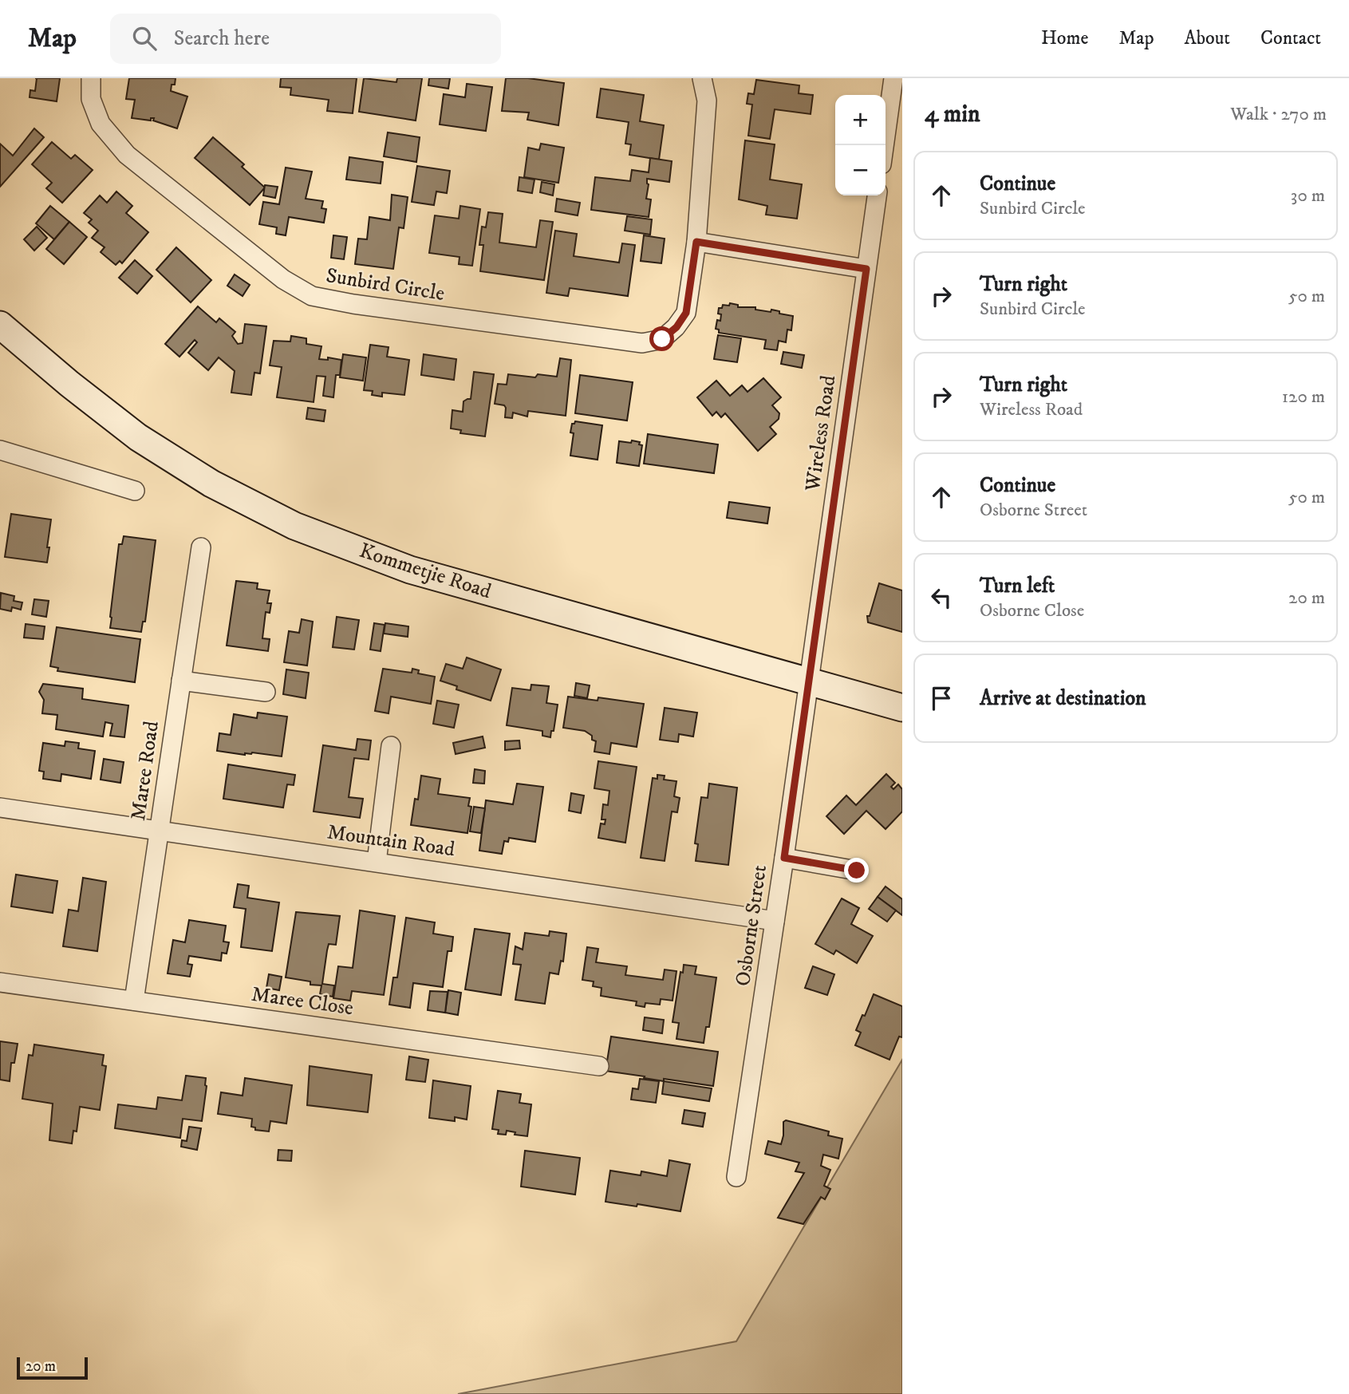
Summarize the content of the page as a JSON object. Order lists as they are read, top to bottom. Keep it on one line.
{"streets":{"main road":["Kommetjie Road"],"street":["Sunbird Circle","Wireless Road","Maree Road","Mountain Road","Osborne Street","Maree Close"]},"crossings":[["Wireless Road","Kommetjie Road"],["Wireless Road","Osborne Street"],["Kommetjie Road","Osborne Street"],["Maree Road","Mountain Road"],["Maree Road","Maree Close"],["Mountain Road","Osborne Street"]],"scale_bar":"20 m","page":{"header":"Map","search":"Search here","nav":["Home","Map","About","Contact"],"heading":["4 min","Walk · 270 m"],"map_buttons":["+","−"],"list":[["Continue","Sunbird Circle","30 m"],["Turn right","Sunbird Circle","50 m"],["Turn right","Wireless Road","120 m"],["Continue","Osborne Street","50 m"],["Turn left","Osborne Close","20 m"],"Arrive at destination"],"scale":"20 m"}}
